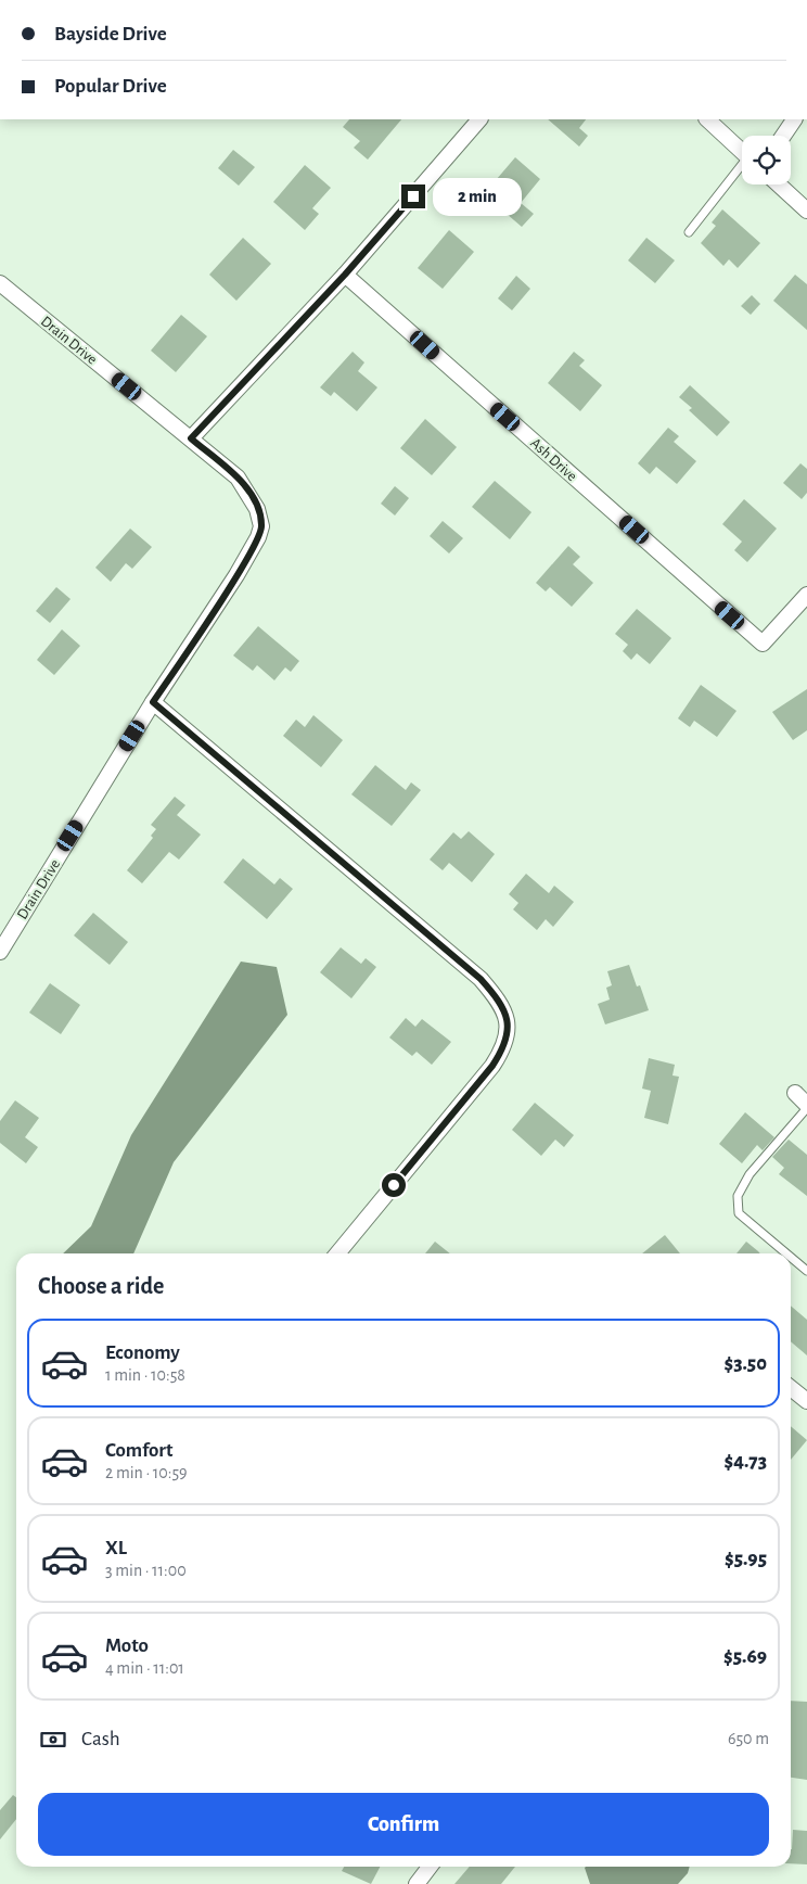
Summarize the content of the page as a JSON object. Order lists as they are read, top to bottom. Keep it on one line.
{"streets":{"street":["Drain Drive","Ash Drive"]},"page":{"banner":["Bayside Drive","Popular Drive"],"bubble":"2 min","heading":"Choose a ride","list":[{"name":"Economy","note":"1 min · 10:58","value":"$3.50"},{"name":"Comfort","note":"2 min · 10:59","value":"$4.73"},{"name":"XL","note":"3 min · 11:00","value":"$5.95"},{"name":"Moto","note":"4 min · 11:01","value":"$5.69"}],"pay":["Cash","650 m"],"buttons":"Confirm"}}
